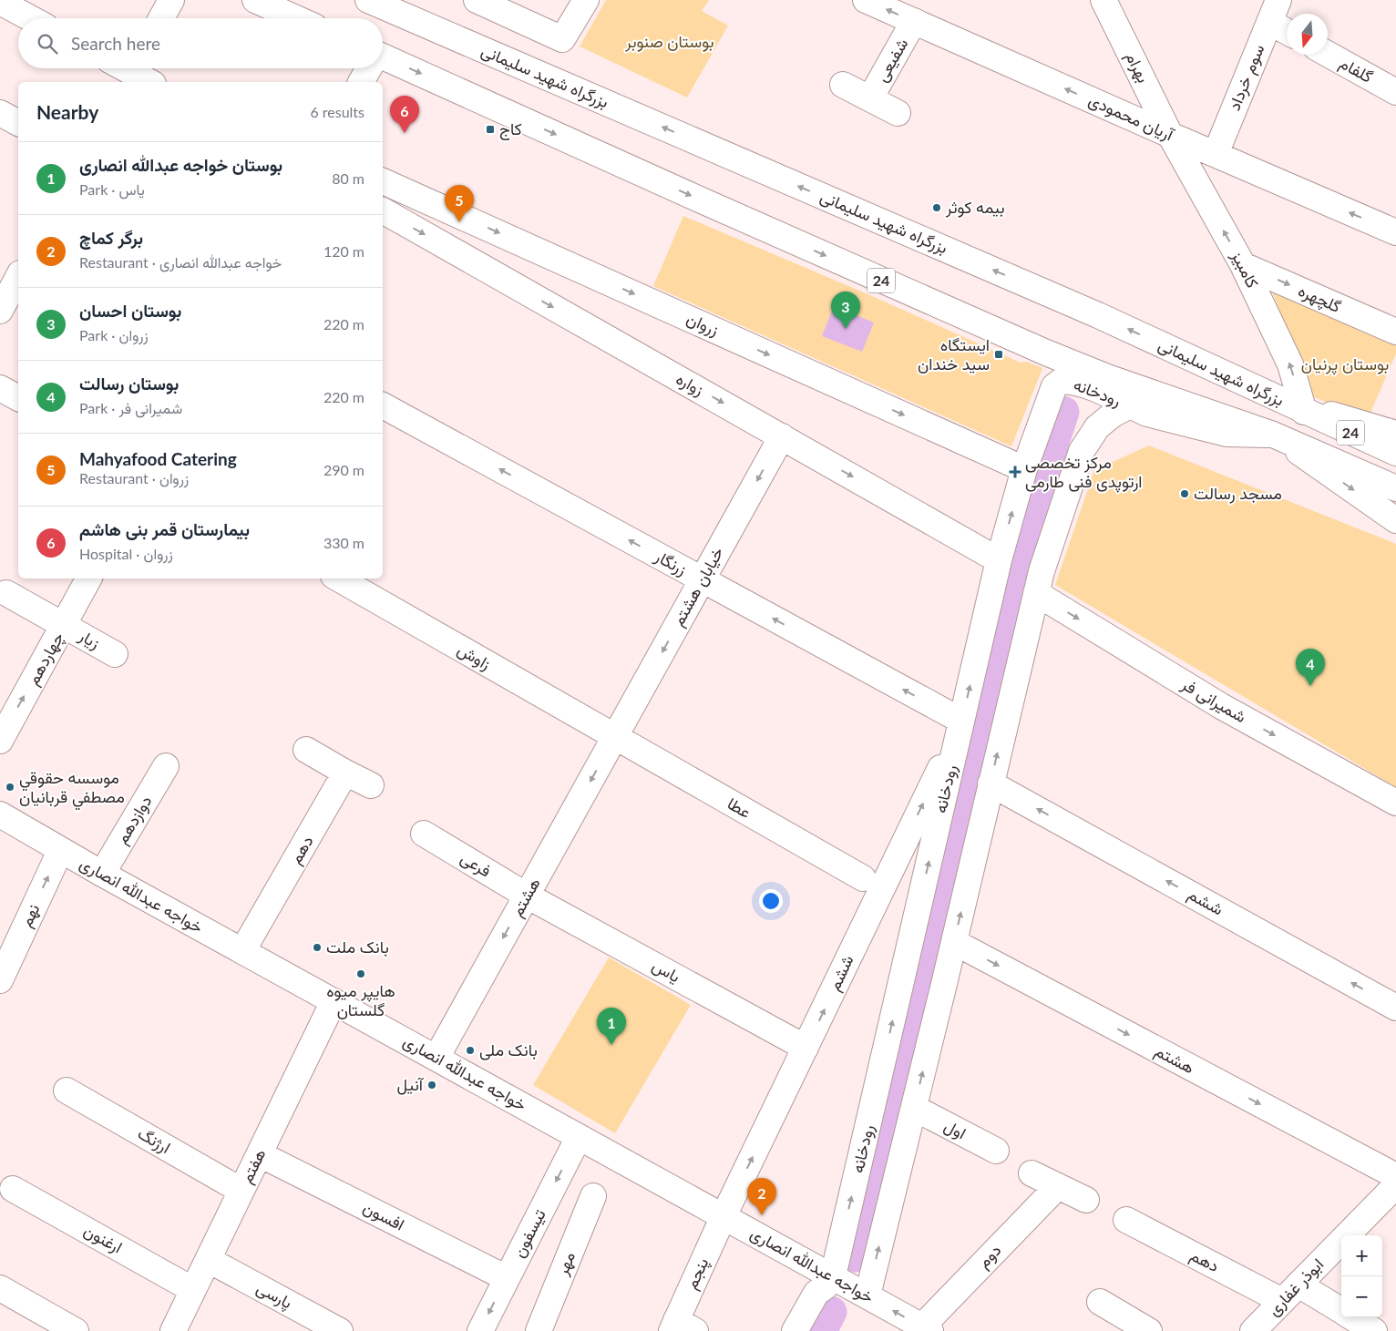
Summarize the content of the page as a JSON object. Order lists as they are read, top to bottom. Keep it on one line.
{"streets":{"main road":["شفیعی","بهرام","گلفام","بزرگراه شهید سلیمانی","سوم خرداد","آریان محمودی","کامبیز","24","گلچهره","زروان","زواره","رودخانه","زرنگار","خیابان هشتم","زیار","زاوش","چهاردهم","شمیرانی فر","عطا","دوازدهم","دهم","فرعی","خواجه عبدالله انصاری","هشتم","ششم","نهم","یاس","اول","ارژنگ","هفتم","افسون","تیسفون","ارغنون","دوم","مهر","پنجم","ابوذر غفاری","پارسی"]},"crossings":[["شفیعی","آریان محمودی"],["بهرام","آریان محمودی"],["بهرام","کامبیز"],["بزرگراه شهید سلیمانی","کامبیز"],["سوم خرداد","آریان محمودی"],["آریان محمودی","کامبیز"],["کامبیز","گلچهره"],["24","رودخانه"],["زروان","رودخانه"],["زواره","رودخانه"],["زواره","خیابان هشتم"],["رودخانه","زرنگار"],["رودخانه","شمیرانی فر"],["رودخانه","خواجه عبدالله انصاری"],["رودخانه","هشتم"],["رودخانه","ششم"],["رودخانه","اول"],["زرنگار","خیابان هشتم"],["زرنگار","ششم"],["خیابان هشتم","زاوش"],["خیابان هشتم","عطا"],["خیابان هشتم","هشتم"],["زیار","چهاردهم"],["زاوش","عطا"],["زاوش","هشتم"],["عطا","هشتم"],["دوازدهم","خواجه عبدالله انصاری"],["دهم","خواجه عبدالله انصاری"],["دهم","ابوذر غفاری"],["فرعی","هشتم"],["فرعی","یاس"],["خواجه عبدالله انصاری","هشتم"],["خواجه عبدالله انصاری","ششم"],["خواجه عبدالله انصاری","نهم"],["خواجه عبدالله انصاری","هفتم"],["خواجه عبدالله انصاری","تیسفون"],["خواجه عبدالله انصاری","دوم"],["خواجه عبدالله انصاری","پنجم"],["هشتم","یاس"],["ششم","یاس"],["ششم","پنجم"],["ارژنگ","هفتم"],["هفتم","افسون"],["هفتم","ارغنون"],["هفتم","پارسی"],["افسون","تیسفون"]],"one_way":["آریان محمودی","کامبیز","رودخانه","زرنگار","خیابان هشتم","چهاردهم","شمیرانی فر","نهم","تیسفون"],"parks":["بوستان صنوبر","بوستان پرنیان"],"places":{"transit":["کاج","ایستگاه سید خندان"],"other":["بیمه کوثر","مسجد رسالت","موسسه حقوقي مصطفي قربانيان","بانک ملت","هایپر میوه گلستان","بانک ملی","آنیل"],"health":["مرکز تخصصی ارتوپدی فنی طارمی"]},"north":"bottom","page":{"search":"Search here","heading":["Nearby","6 results"],"pins":["6","5","3","4","1","2"],"list":[{"mark":"1","name":"بوستان خواجه عبدالله انصاری","note":"Park · یاس","value":"80 m"},{"mark":"2","name":"برگر کماچ","note":"Restaurant · خواجه عبدالله انصاری","value":"120 m"},{"mark":"3","name":"بوستان احسان","note":"Park · زروان","value":"220 m"},{"mark":"4","name":"بوستان رسالت","note":"Park · شمیرانی فر","value":"220 m"},{"mark":"5","name":"Mahyafood Catering","note":"Restaurant · زروان","value":"290 m"},{"mark":"6","name":"بیمارستان قمر بنی هاشم","note":"Hospital · زروان","value":"330 m"}],"map_buttons":["+","−"]}}
